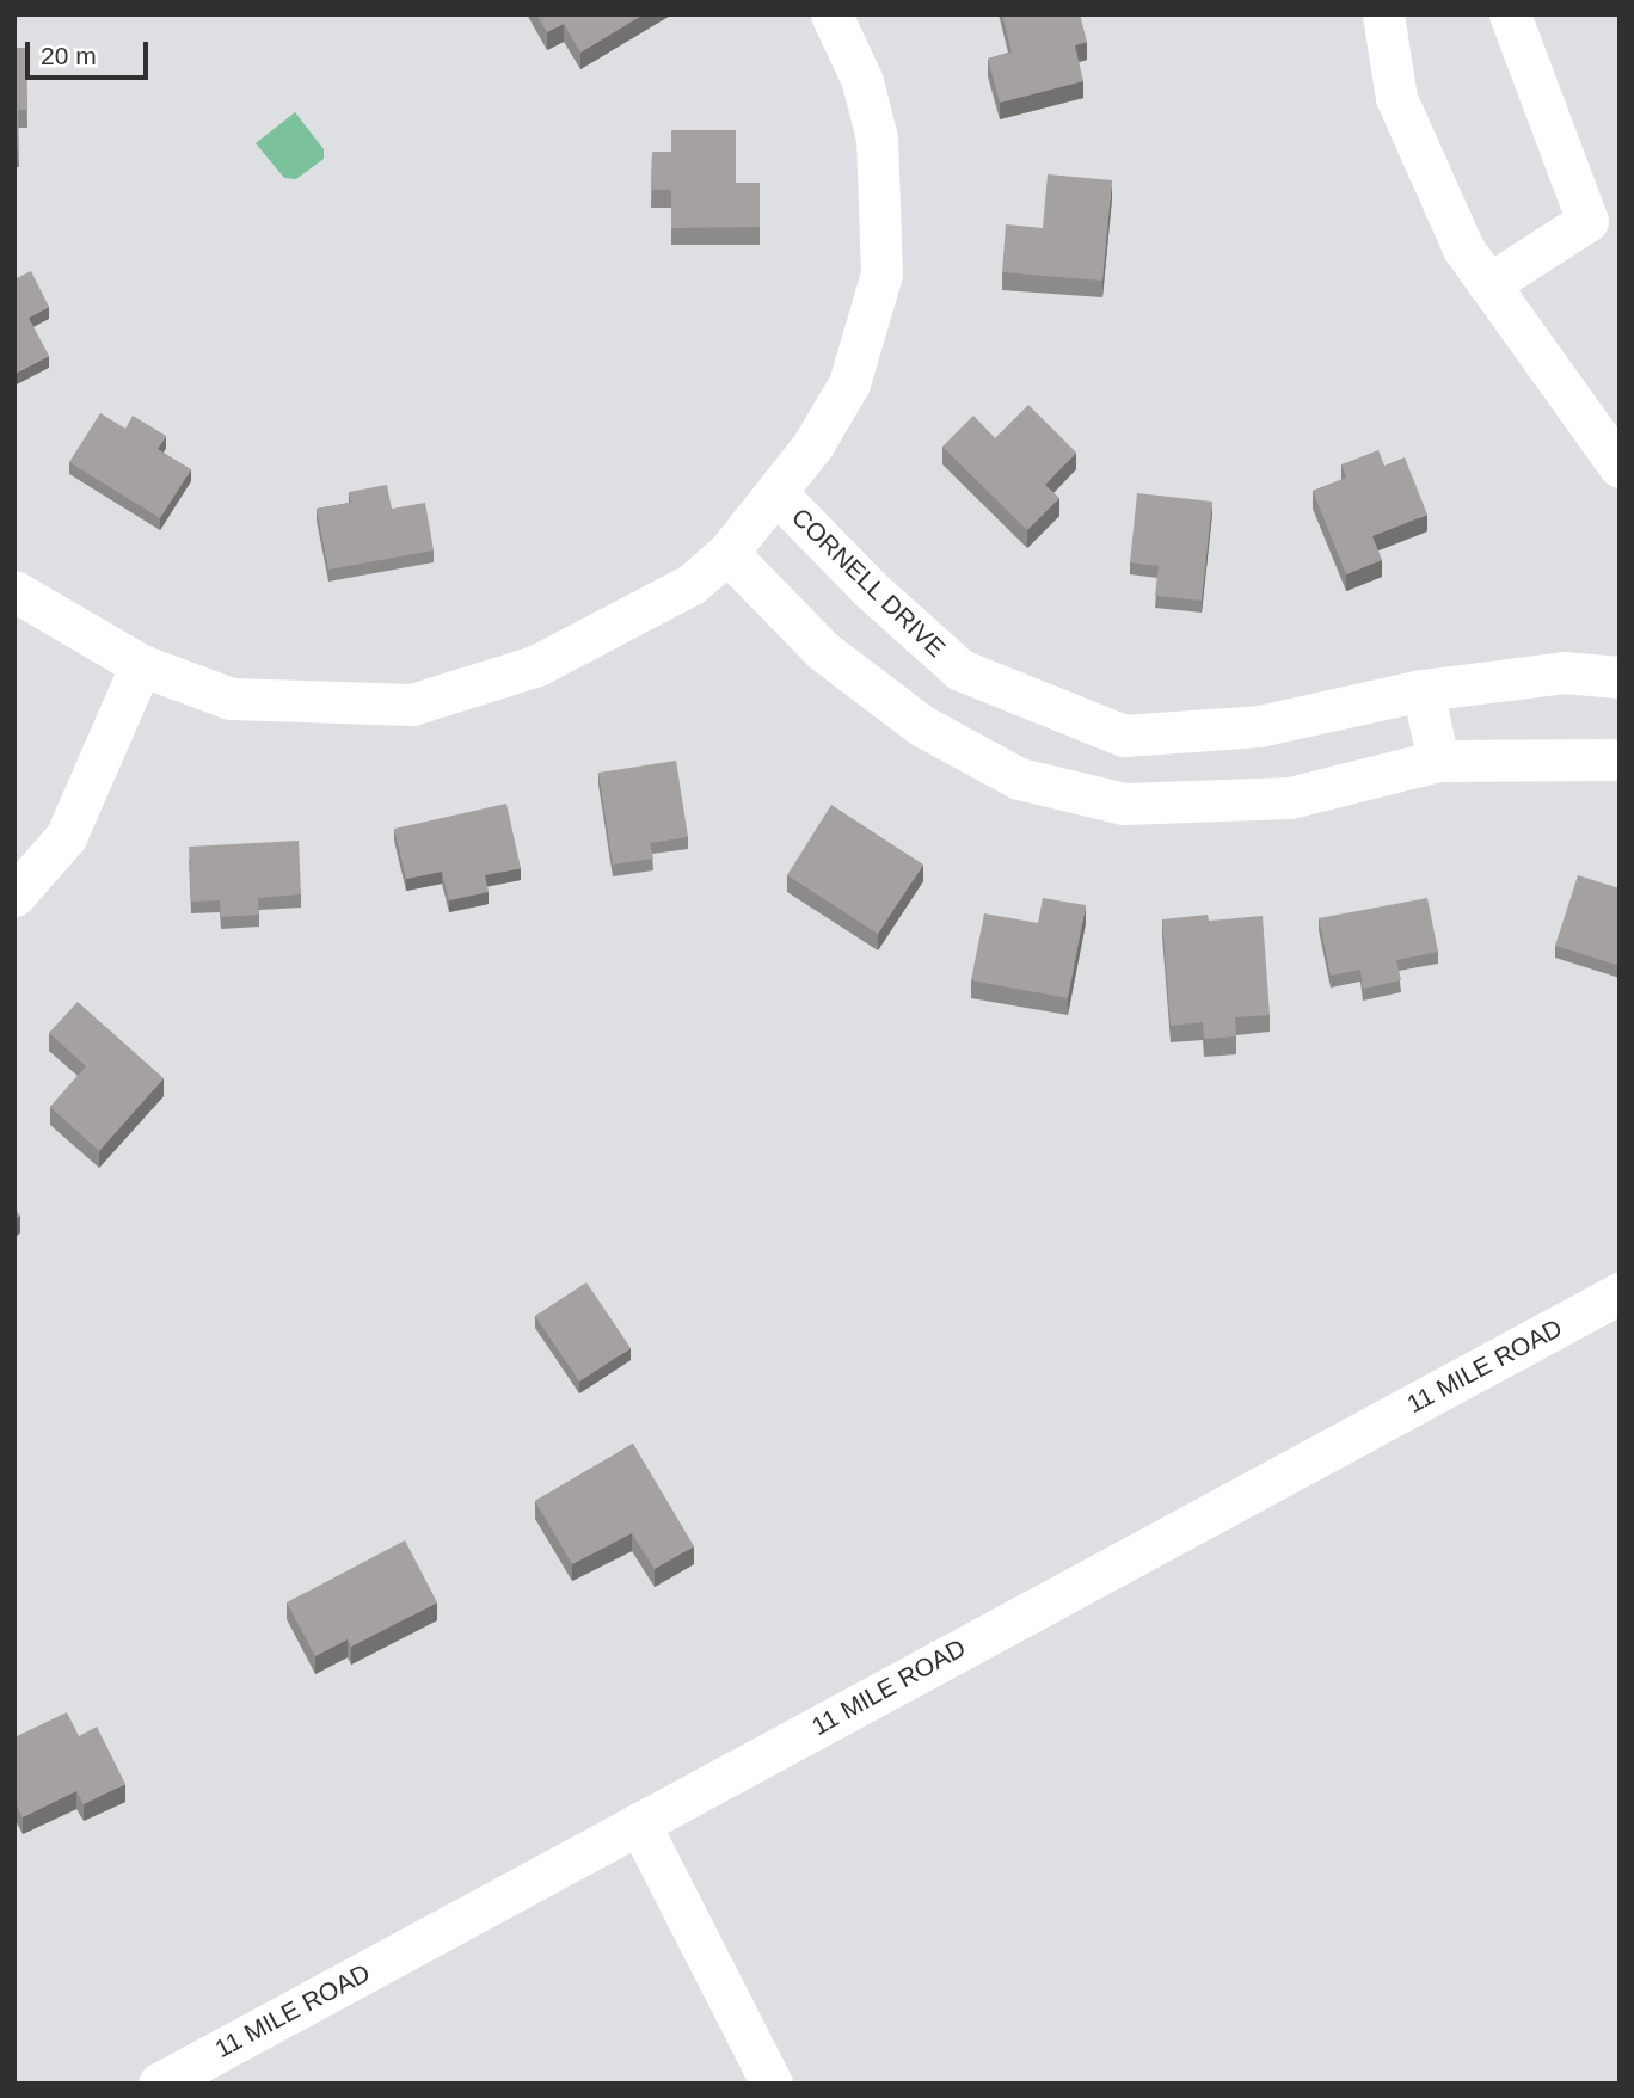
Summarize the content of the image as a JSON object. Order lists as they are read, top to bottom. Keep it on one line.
{"streets":{"street":["CORNELL DRIVE","11 MILE ROAD"]},"scale_bar":"20 m"}
